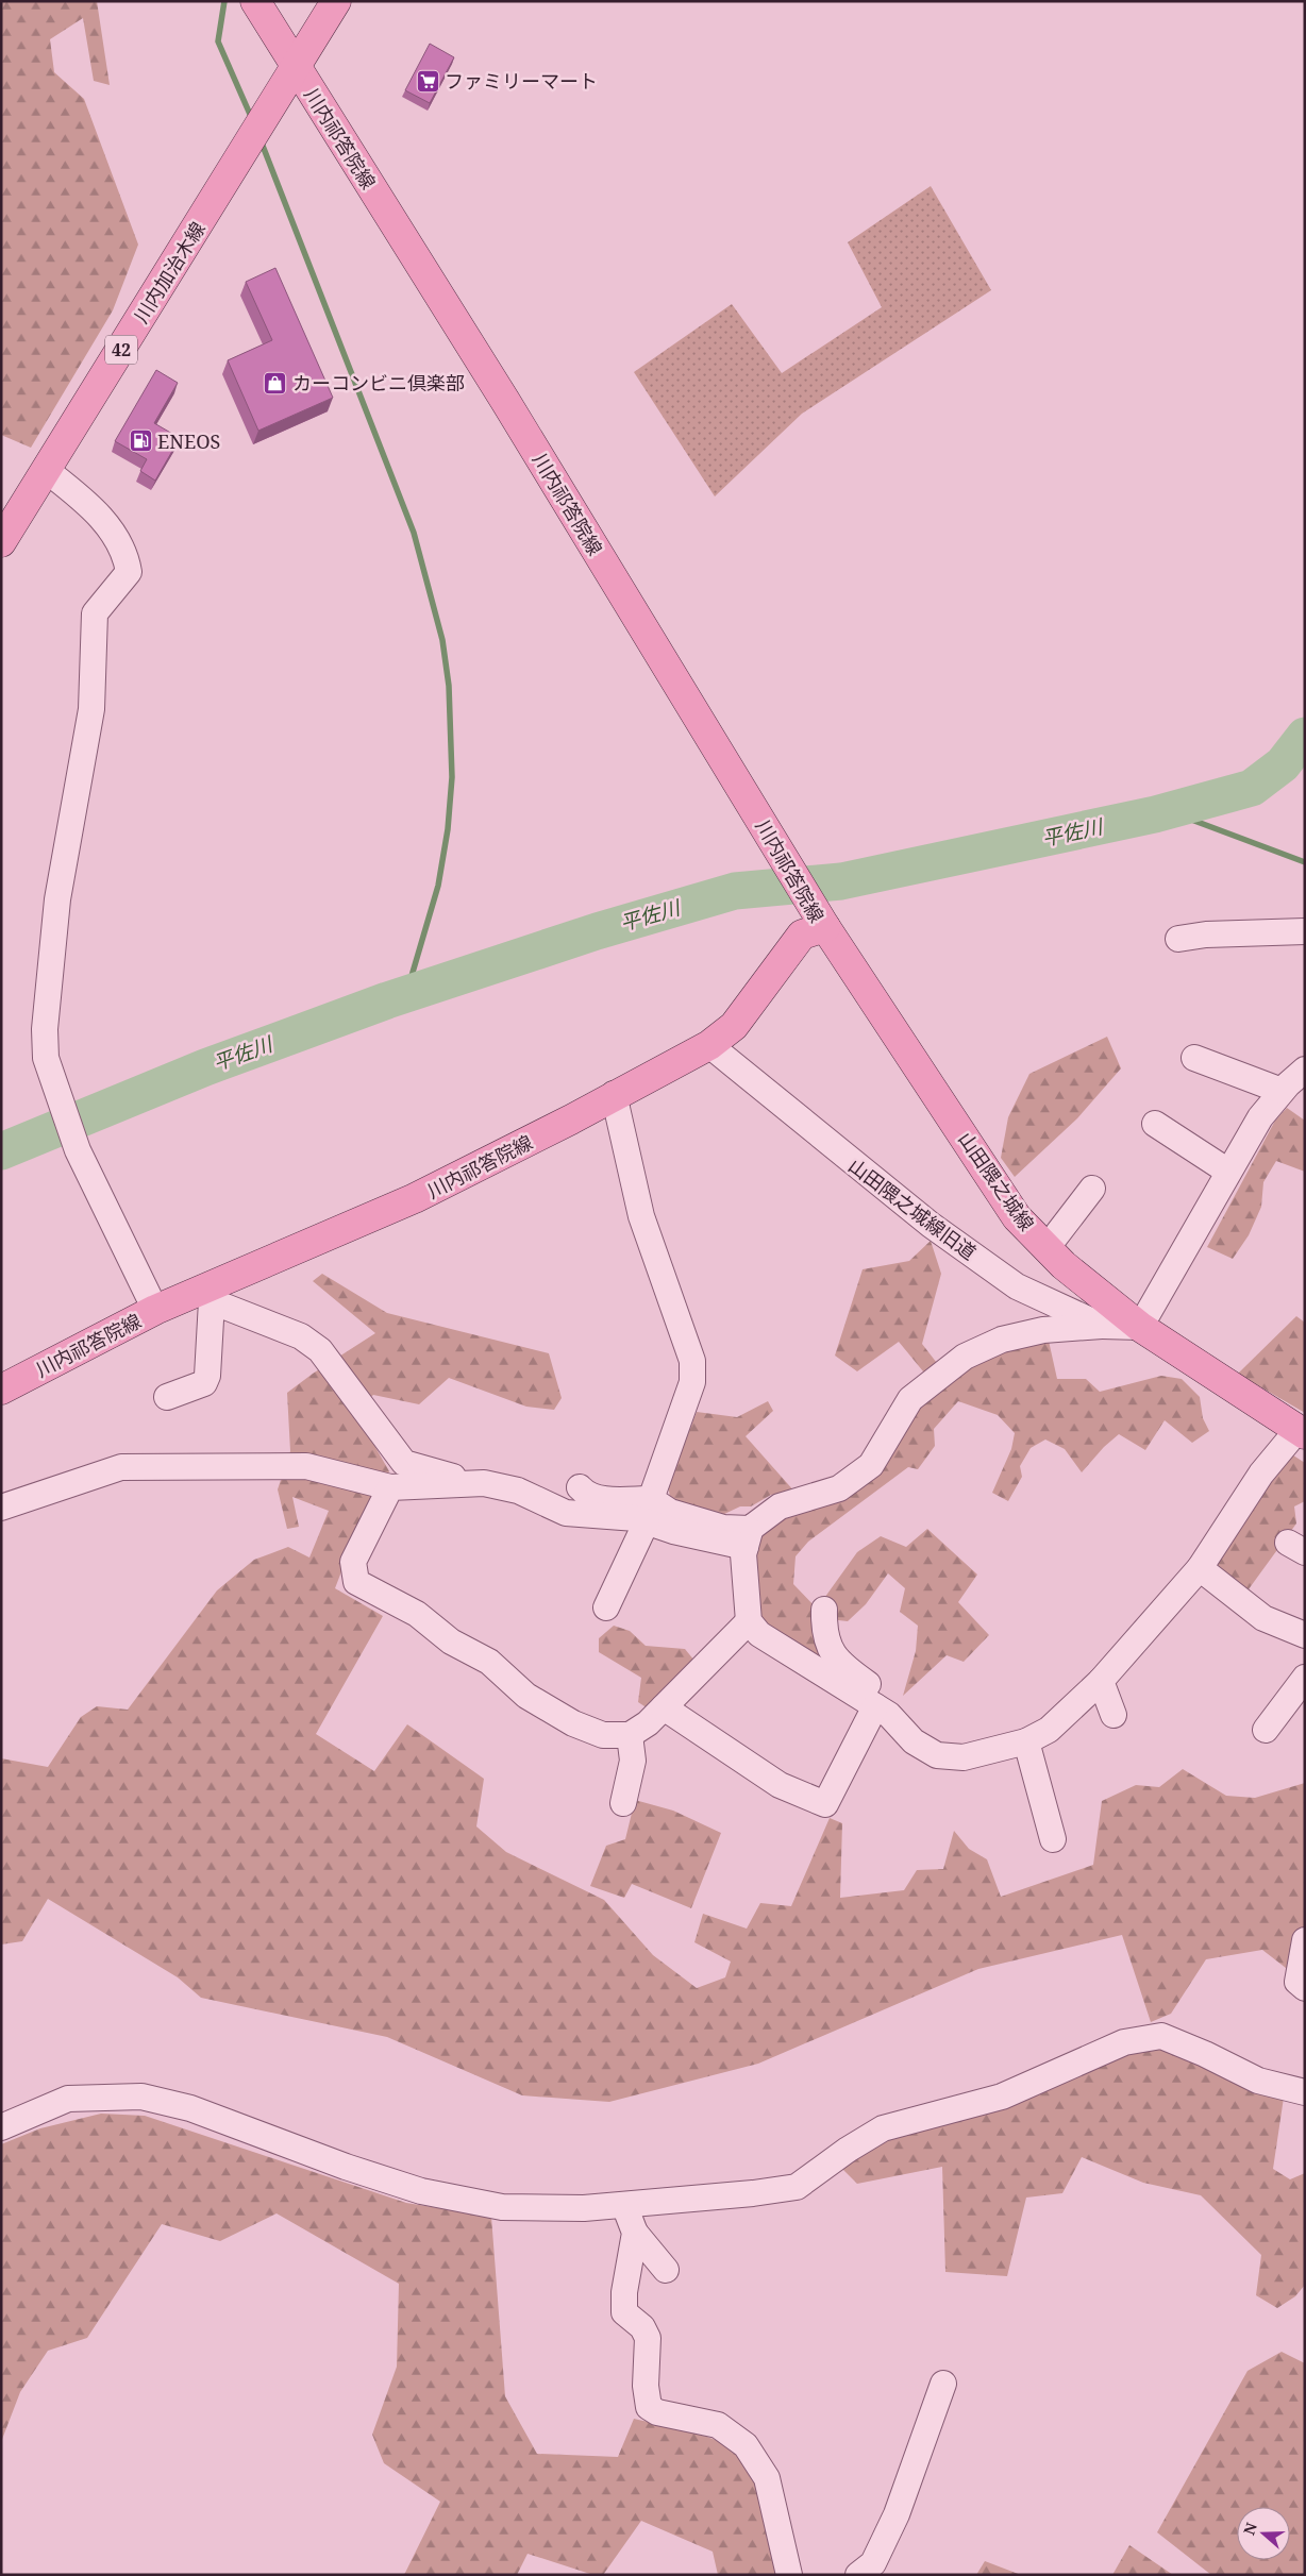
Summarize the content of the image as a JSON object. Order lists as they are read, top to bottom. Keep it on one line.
{"streets":{"main road":["川内祁答院線","川内加治木線","42","山田隈之城線"],"street":["山田隈之城線旧道"]},"crossings":[["川内祁答院線","川内加治木線"],["川内祁答院線","山田隈之城線"],["川内祁答院線","山田隈之城線旧道"],["山田隈之城線","山田隈之城線旧道"]],"water":["平佐川"],"places":{"supermarket":["ファミリーマート"],"shop":["カーコンビニ倶楽部"],"fuel station":["ENEOS"]},"north":"left"}
